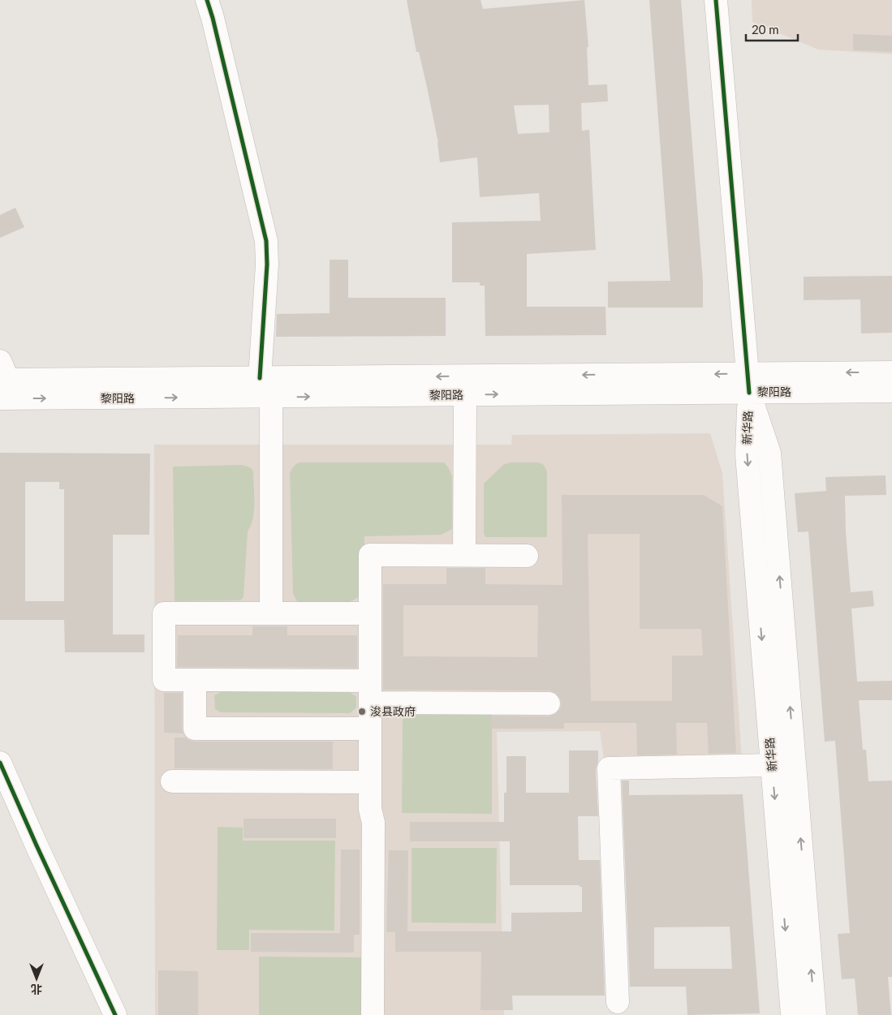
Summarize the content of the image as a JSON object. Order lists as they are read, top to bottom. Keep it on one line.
{"streets":{"main road":["黎阳路","新华路"]},"crossings":[["黎阳路","新华路"]],"places":["浚县政府"],"scale_bar":"20 m","north":"bottom"}
